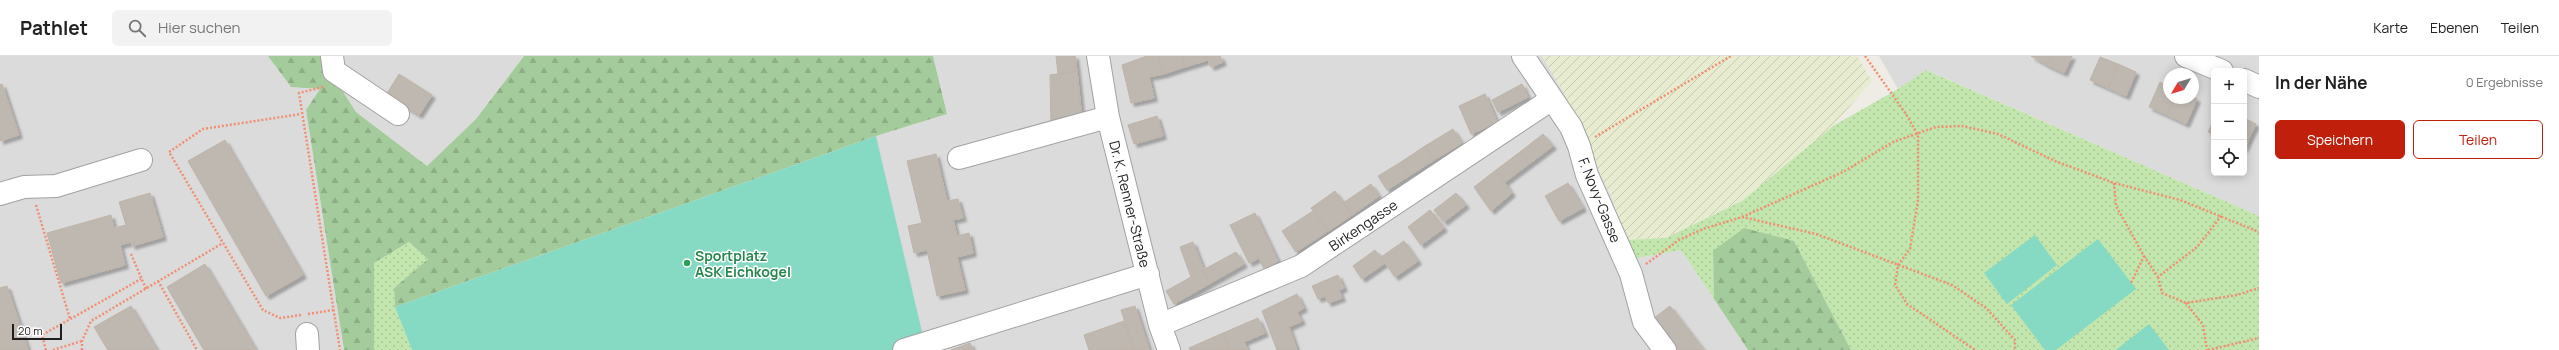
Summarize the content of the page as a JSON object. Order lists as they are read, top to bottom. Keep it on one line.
{"streets":{"street":["F. Novy-Gasse","Dr. K. Renner-Straße","Birkengasse"]},"crossings":[["F. Novy-Gasse","Birkengasse"],["Dr. K. Renner-Straße","Birkengasse"]],"places":["Sportplatz ASK Eichkogel"],"scale_bar":"20 m","north":"bottom left","page":{"header":"Pathlet","search":"Hier suchen","nav":["Karte","Ebenen","Teilen"],"heading":["In der Nähe","0 Ergebnisse"],"map_buttons":["+","−"],"buttons":["Speichern","Teilen"],"scale":"20 m"}}
